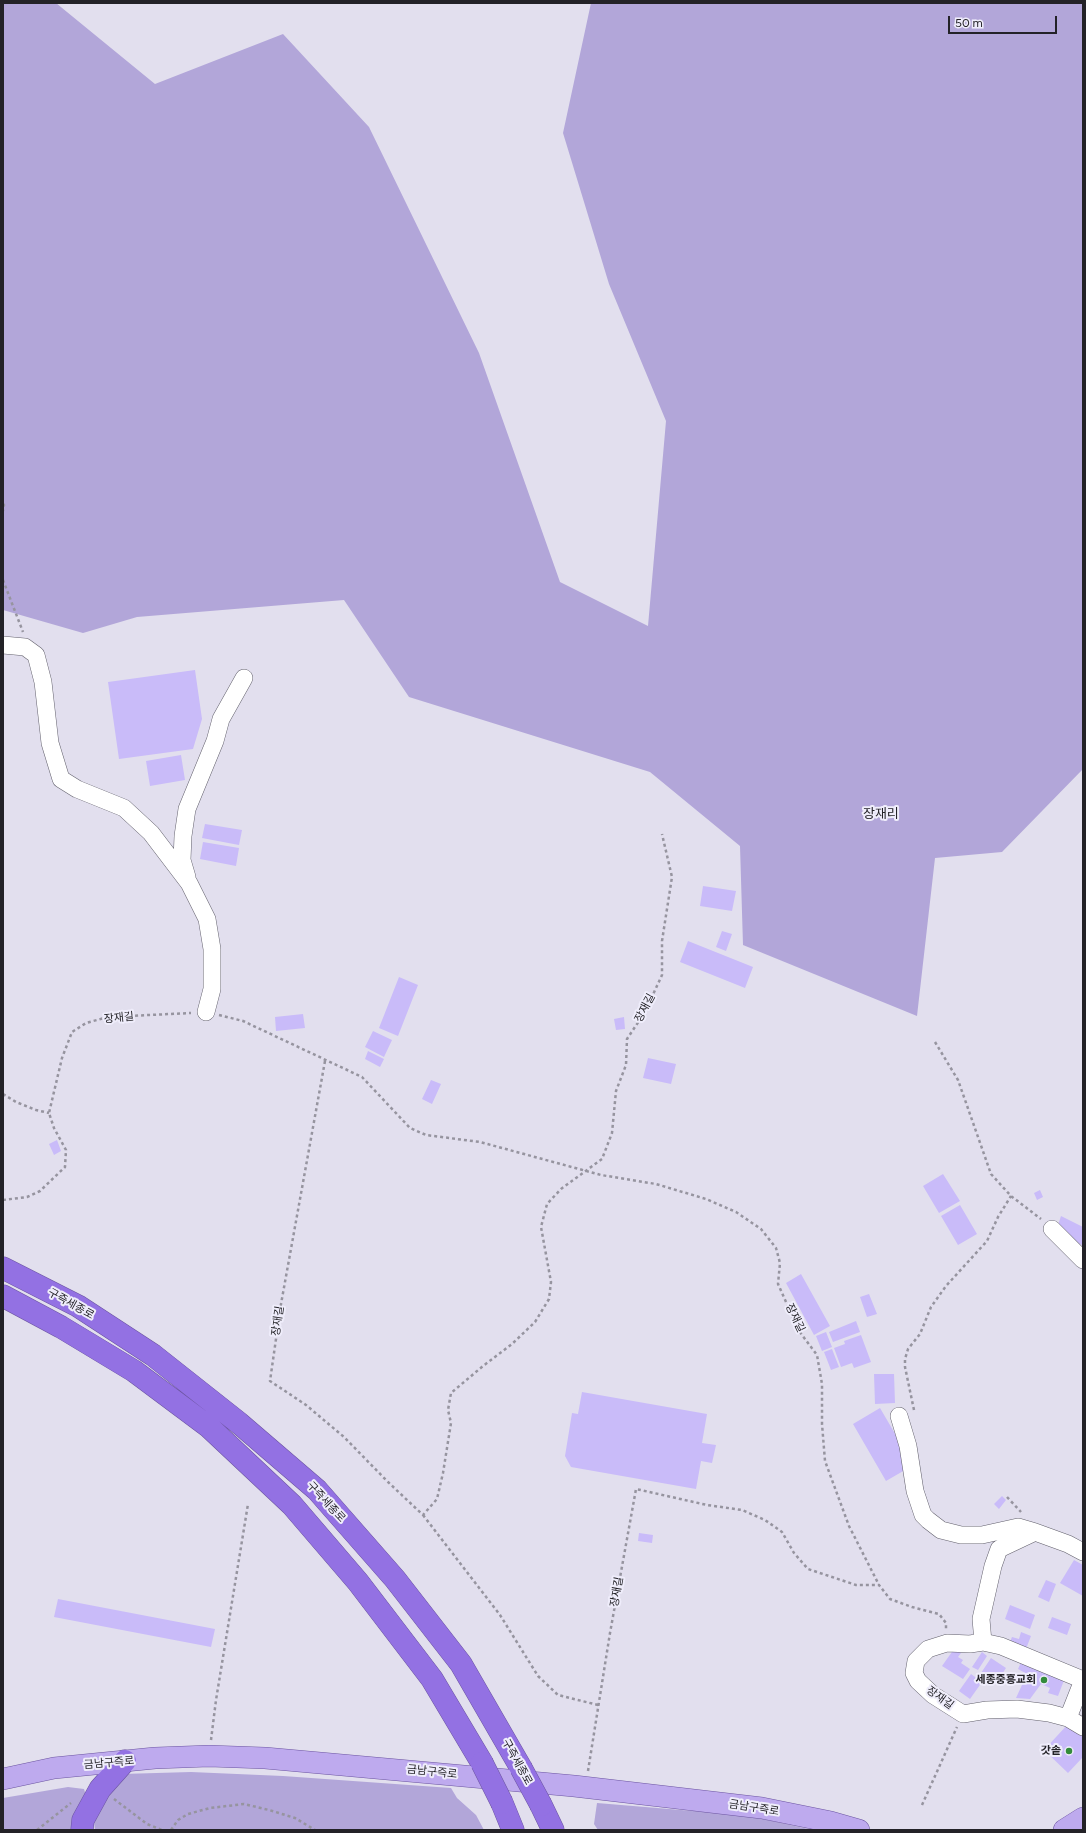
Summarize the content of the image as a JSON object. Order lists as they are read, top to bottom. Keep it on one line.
{"streets":{"highway":["구즉세종로"],"main road":["금남구즉로"],"street":["장재길"]},"crossings":[["장재길","금남구즉로"]],"districts":["장재리"],"places":["세종중흥교회","갓솥"],"scale_bar":"50 m"}
